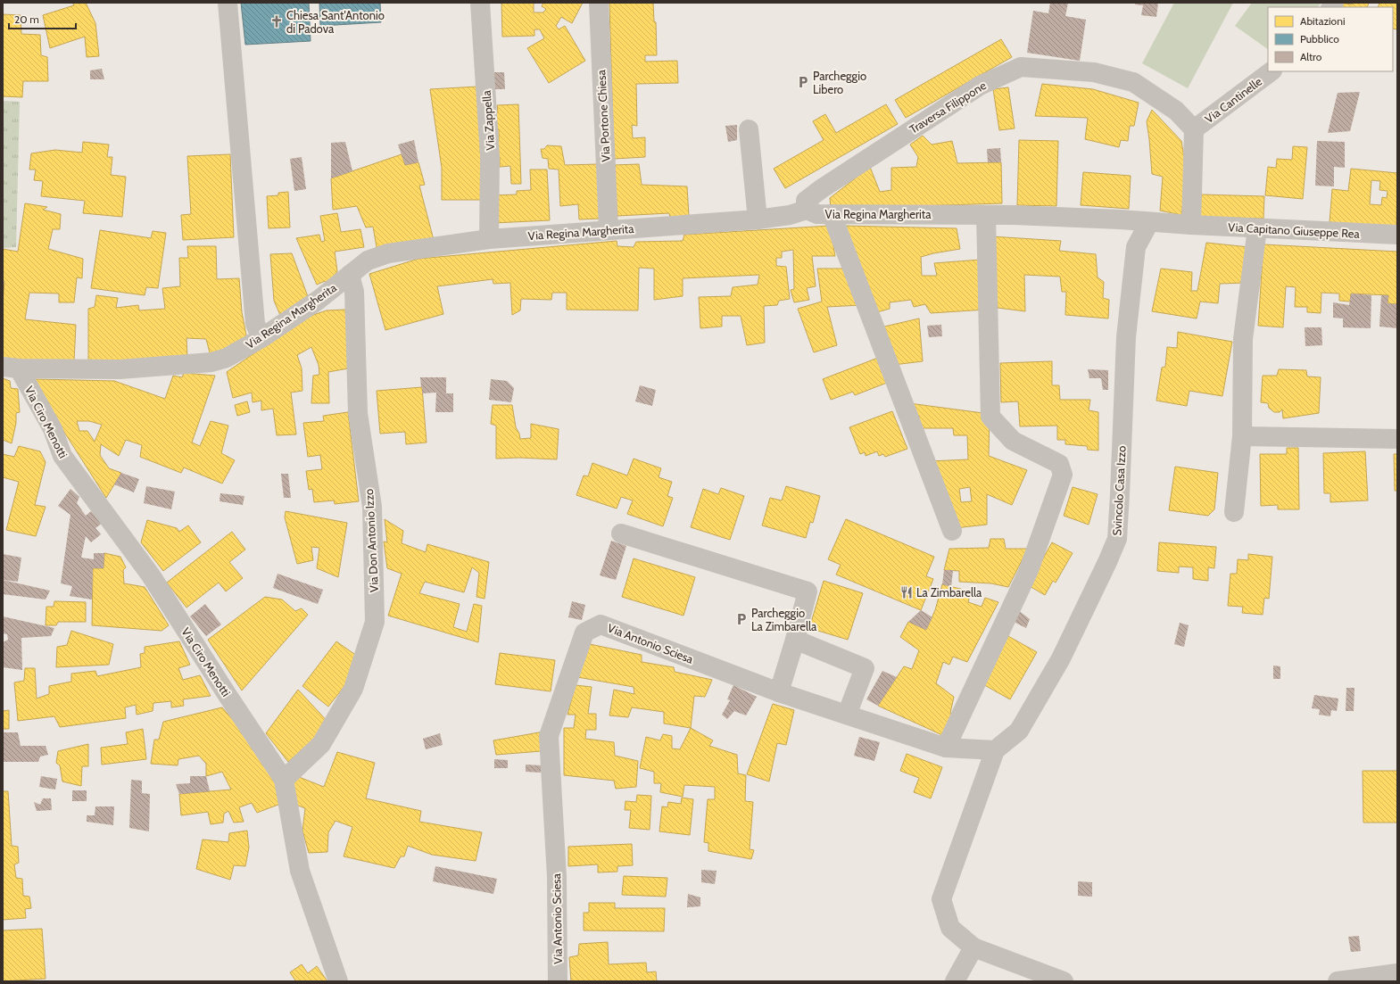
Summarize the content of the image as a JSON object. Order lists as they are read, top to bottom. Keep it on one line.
{"streets":{"street":["Via Cantinelle","Traversa Filippone","Via Portone Chiesa","Via Zappella","Via Regina Margherita","Via Capitano Giuseppe Rea","Via Ciro Menotti","Svincolo Casa Izzo","Via Don Antonio Izzo","Via Antonio Sciesa"]},"crossings":[["Via Cantinelle","Traversa Filippone"],["Traversa Filippone","Via Regina Margherita"],["Via Portone Chiesa","Via Regina Margherita"],["Via Zappella","Via Regina Margherita"],["Via Regina Margherita","Via Capitano Giuseppe Rea"],["Via Regina Margherita","Via Ciro Menotti"],["Via Regina Margherita","Svincolo Casa Izzo"],["Via Regina Margherita","Via Don Antonio Izzo"],["Via Ciro Menotti","Via Don Antonio Izzo"],["Svincolo Casa Izzo","Via Antonio Sciesa"]],"places":{"church":["Chiesa Sant'Antonio di Padova"],"parking":["Parcheggio Libero","Parcheggio La Zimbarella"],"restaurant":["La Zimbarella"]},"legend":["Abitazioni","Pubblico","Altro"],"scale_bar":"20 m"}
